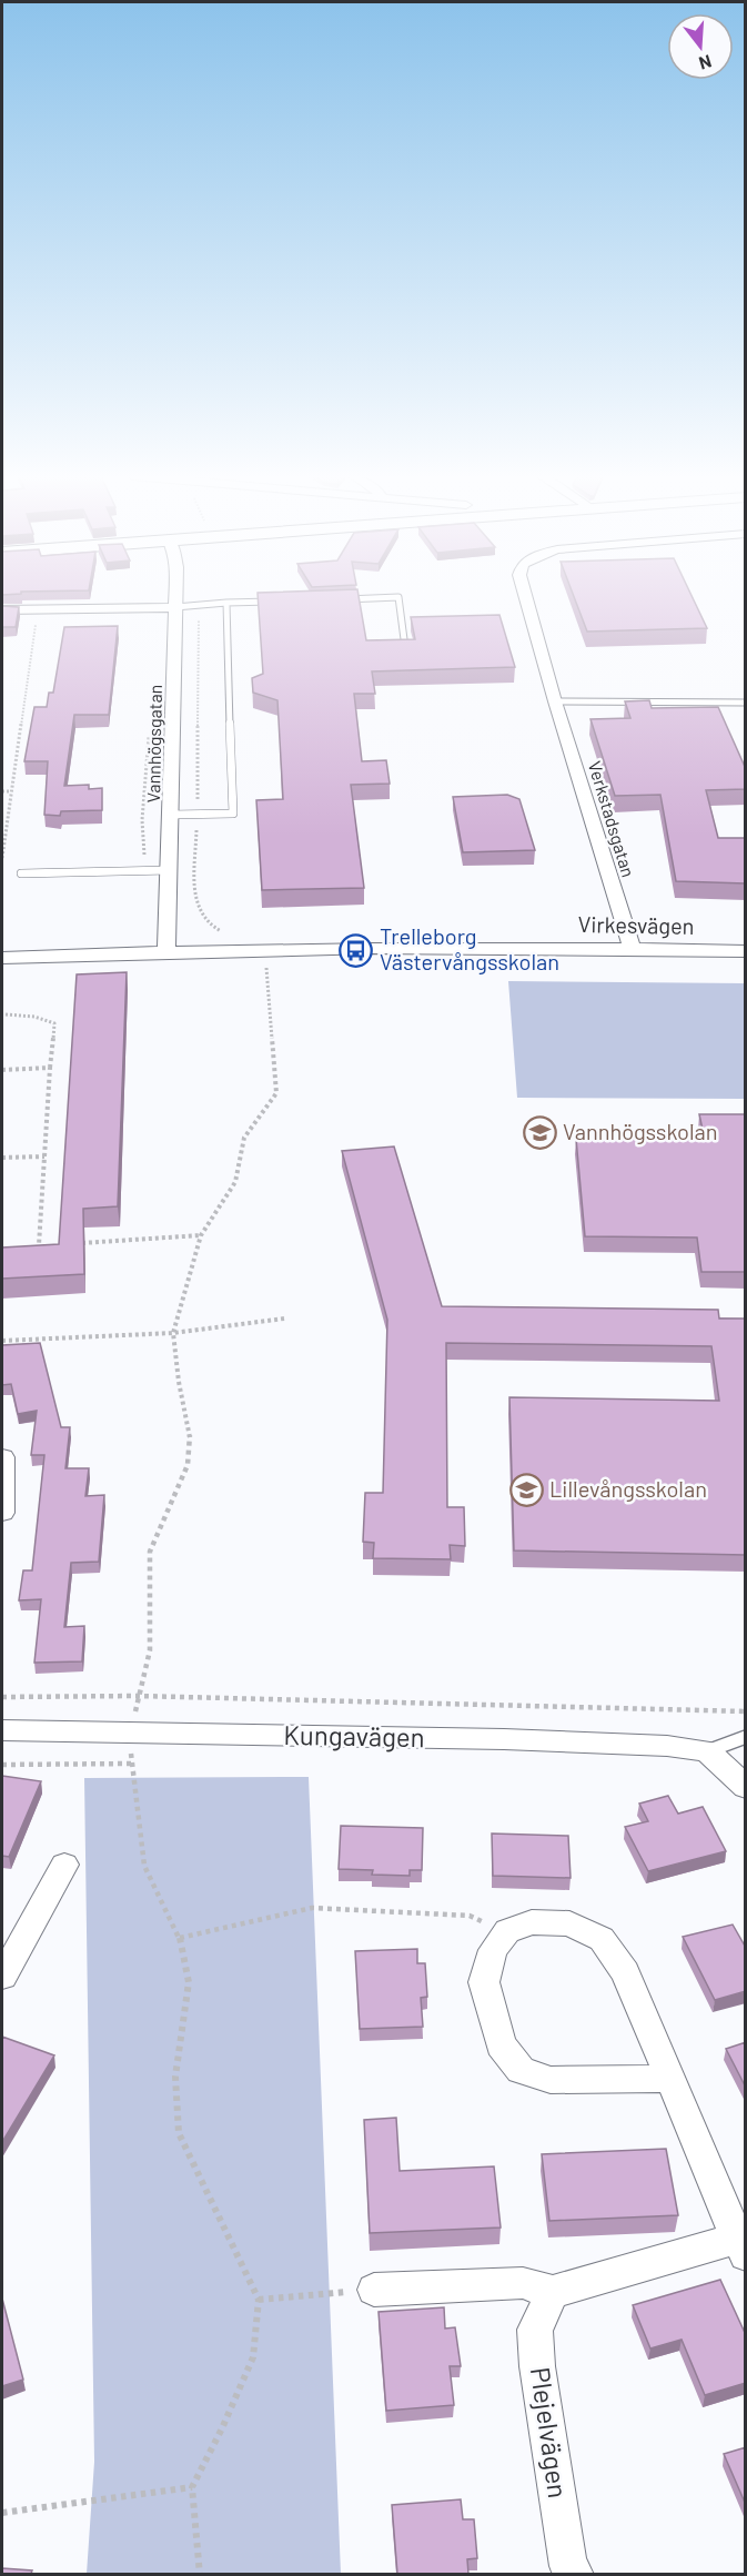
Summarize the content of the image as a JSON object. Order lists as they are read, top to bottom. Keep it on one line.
{"streets":{"street":["Vannhögsgatan","Verkstadsgatan","Virkesvägen","Kungavägen","Plejelvägen"]},"crossings":[["Vannhögsgatan","Virkesvägen"],["Verkstadsgatan","Virkesvägen"]],"places":{"bus stop":["Trelleborg Västervångsskolan"],"school or university":["Vannhögsskolan","Lillevångsskolan"]},"north":"bottom"}
